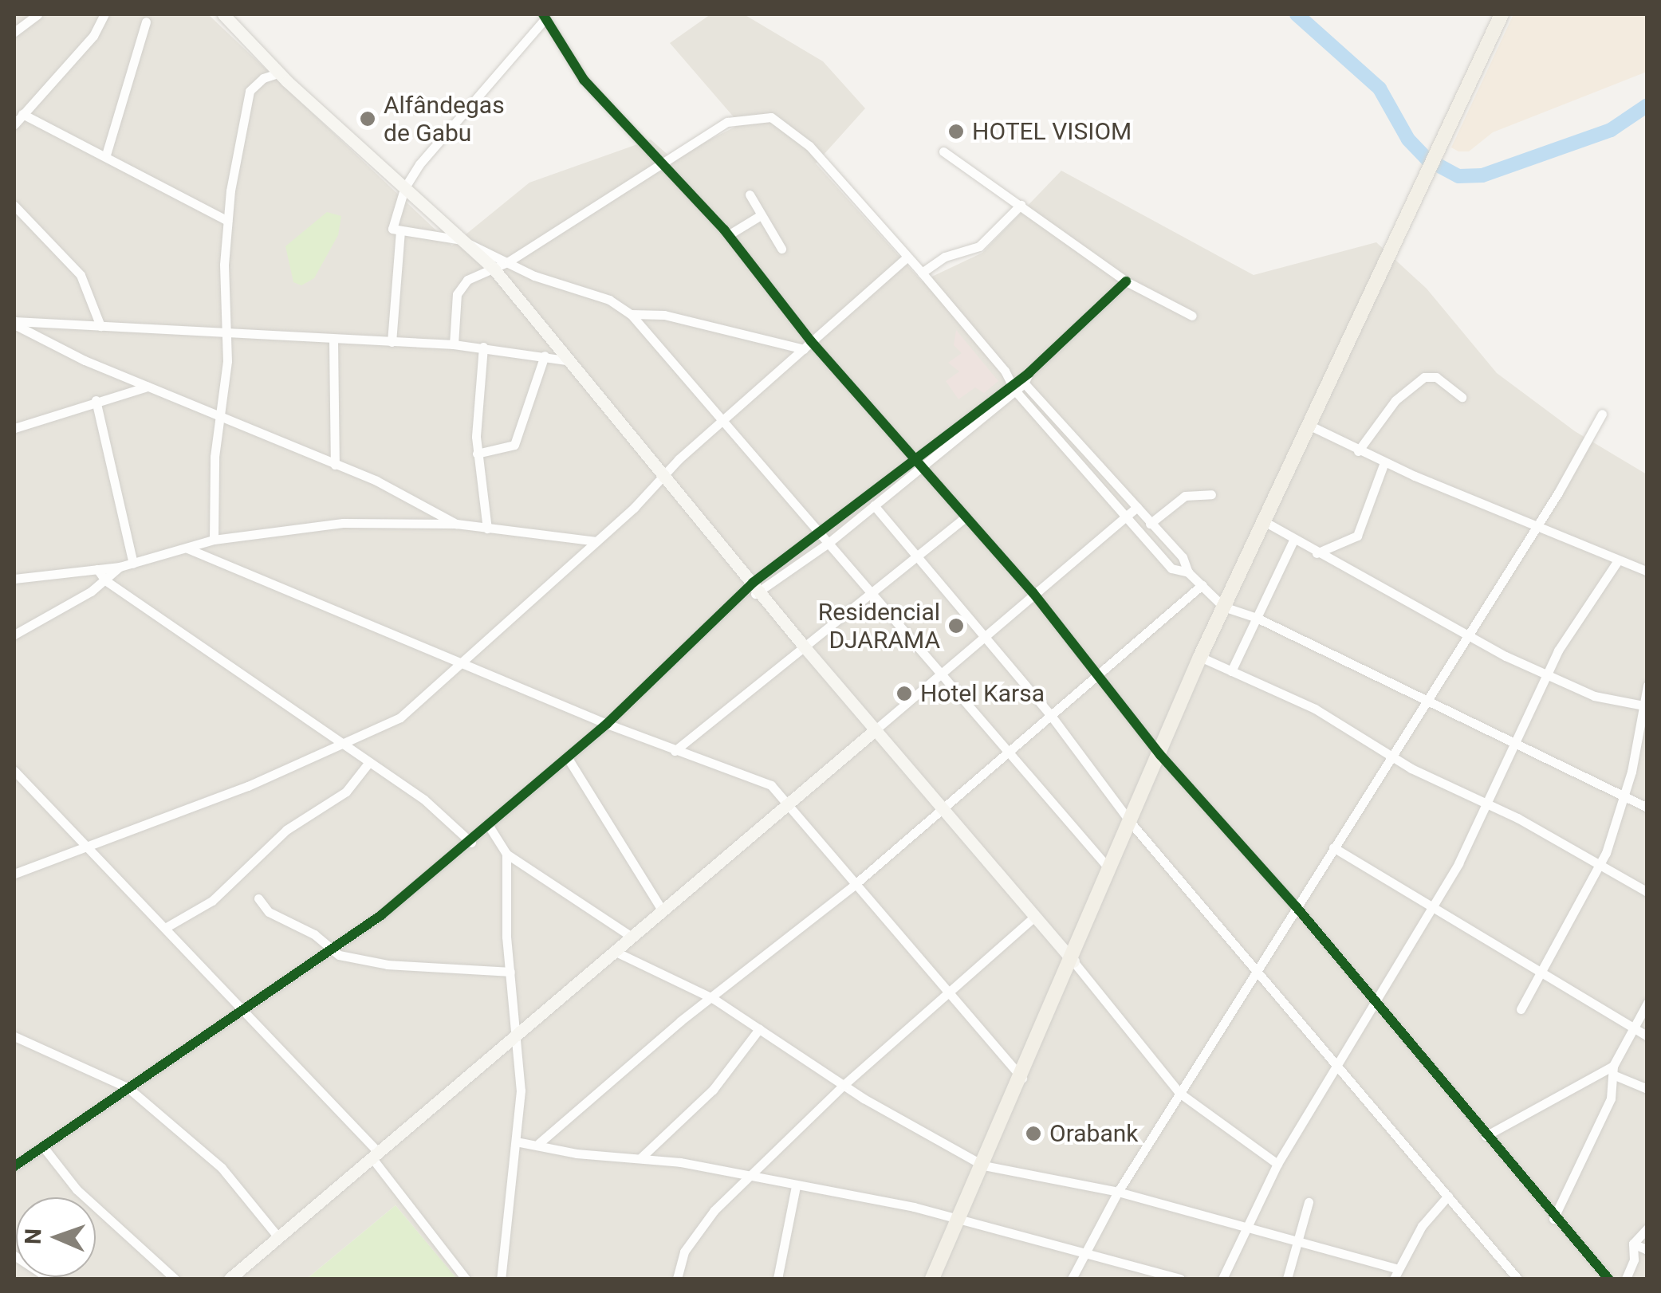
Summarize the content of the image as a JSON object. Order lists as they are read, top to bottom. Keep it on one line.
{"places":["Alfândegas de Gabu","HOTEL VISIOM","Residencial DJARAMA","Hotel Karsa","Orabank"],"north":"left"}
